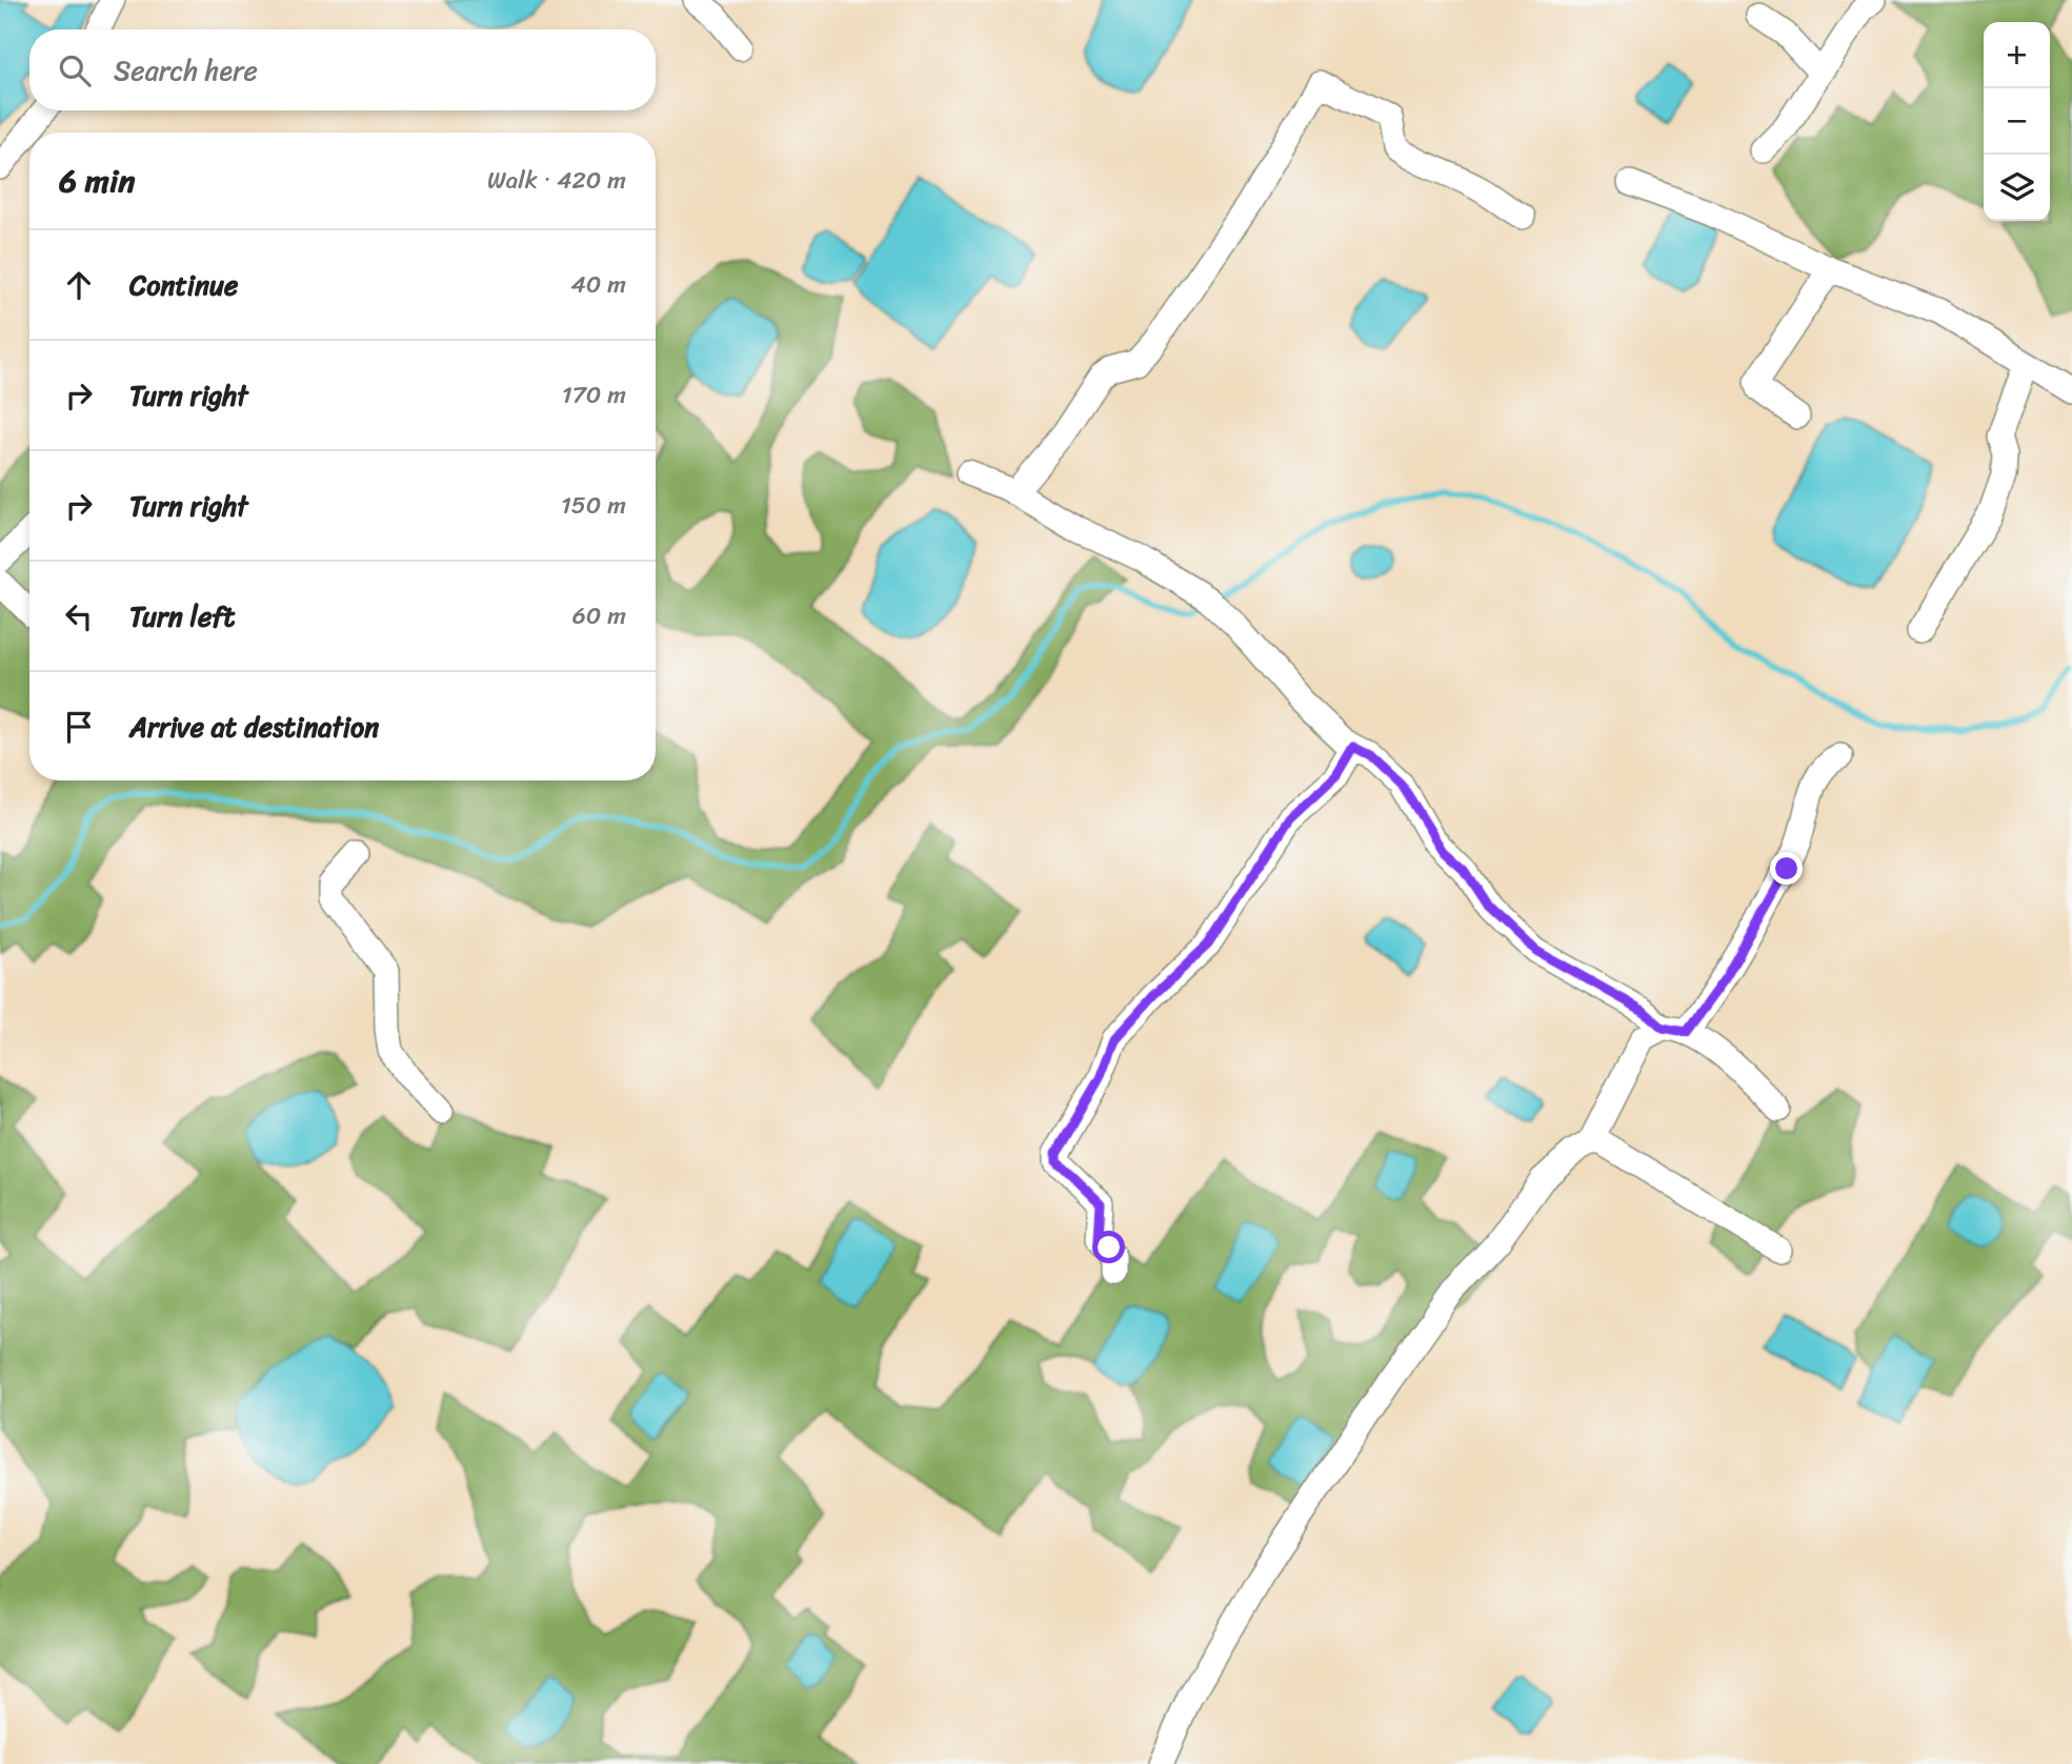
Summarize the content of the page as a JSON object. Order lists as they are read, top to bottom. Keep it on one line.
{"page":{"map_buttons":["+","−"],"search":"Search here","heading":["6 min","Walk · 420 m"],"list":[["Continue","40 m"],["Turn right","170 m"],["Turn right","150 m"],["Turn left","60 m"],"Arrive at destination"]}}
